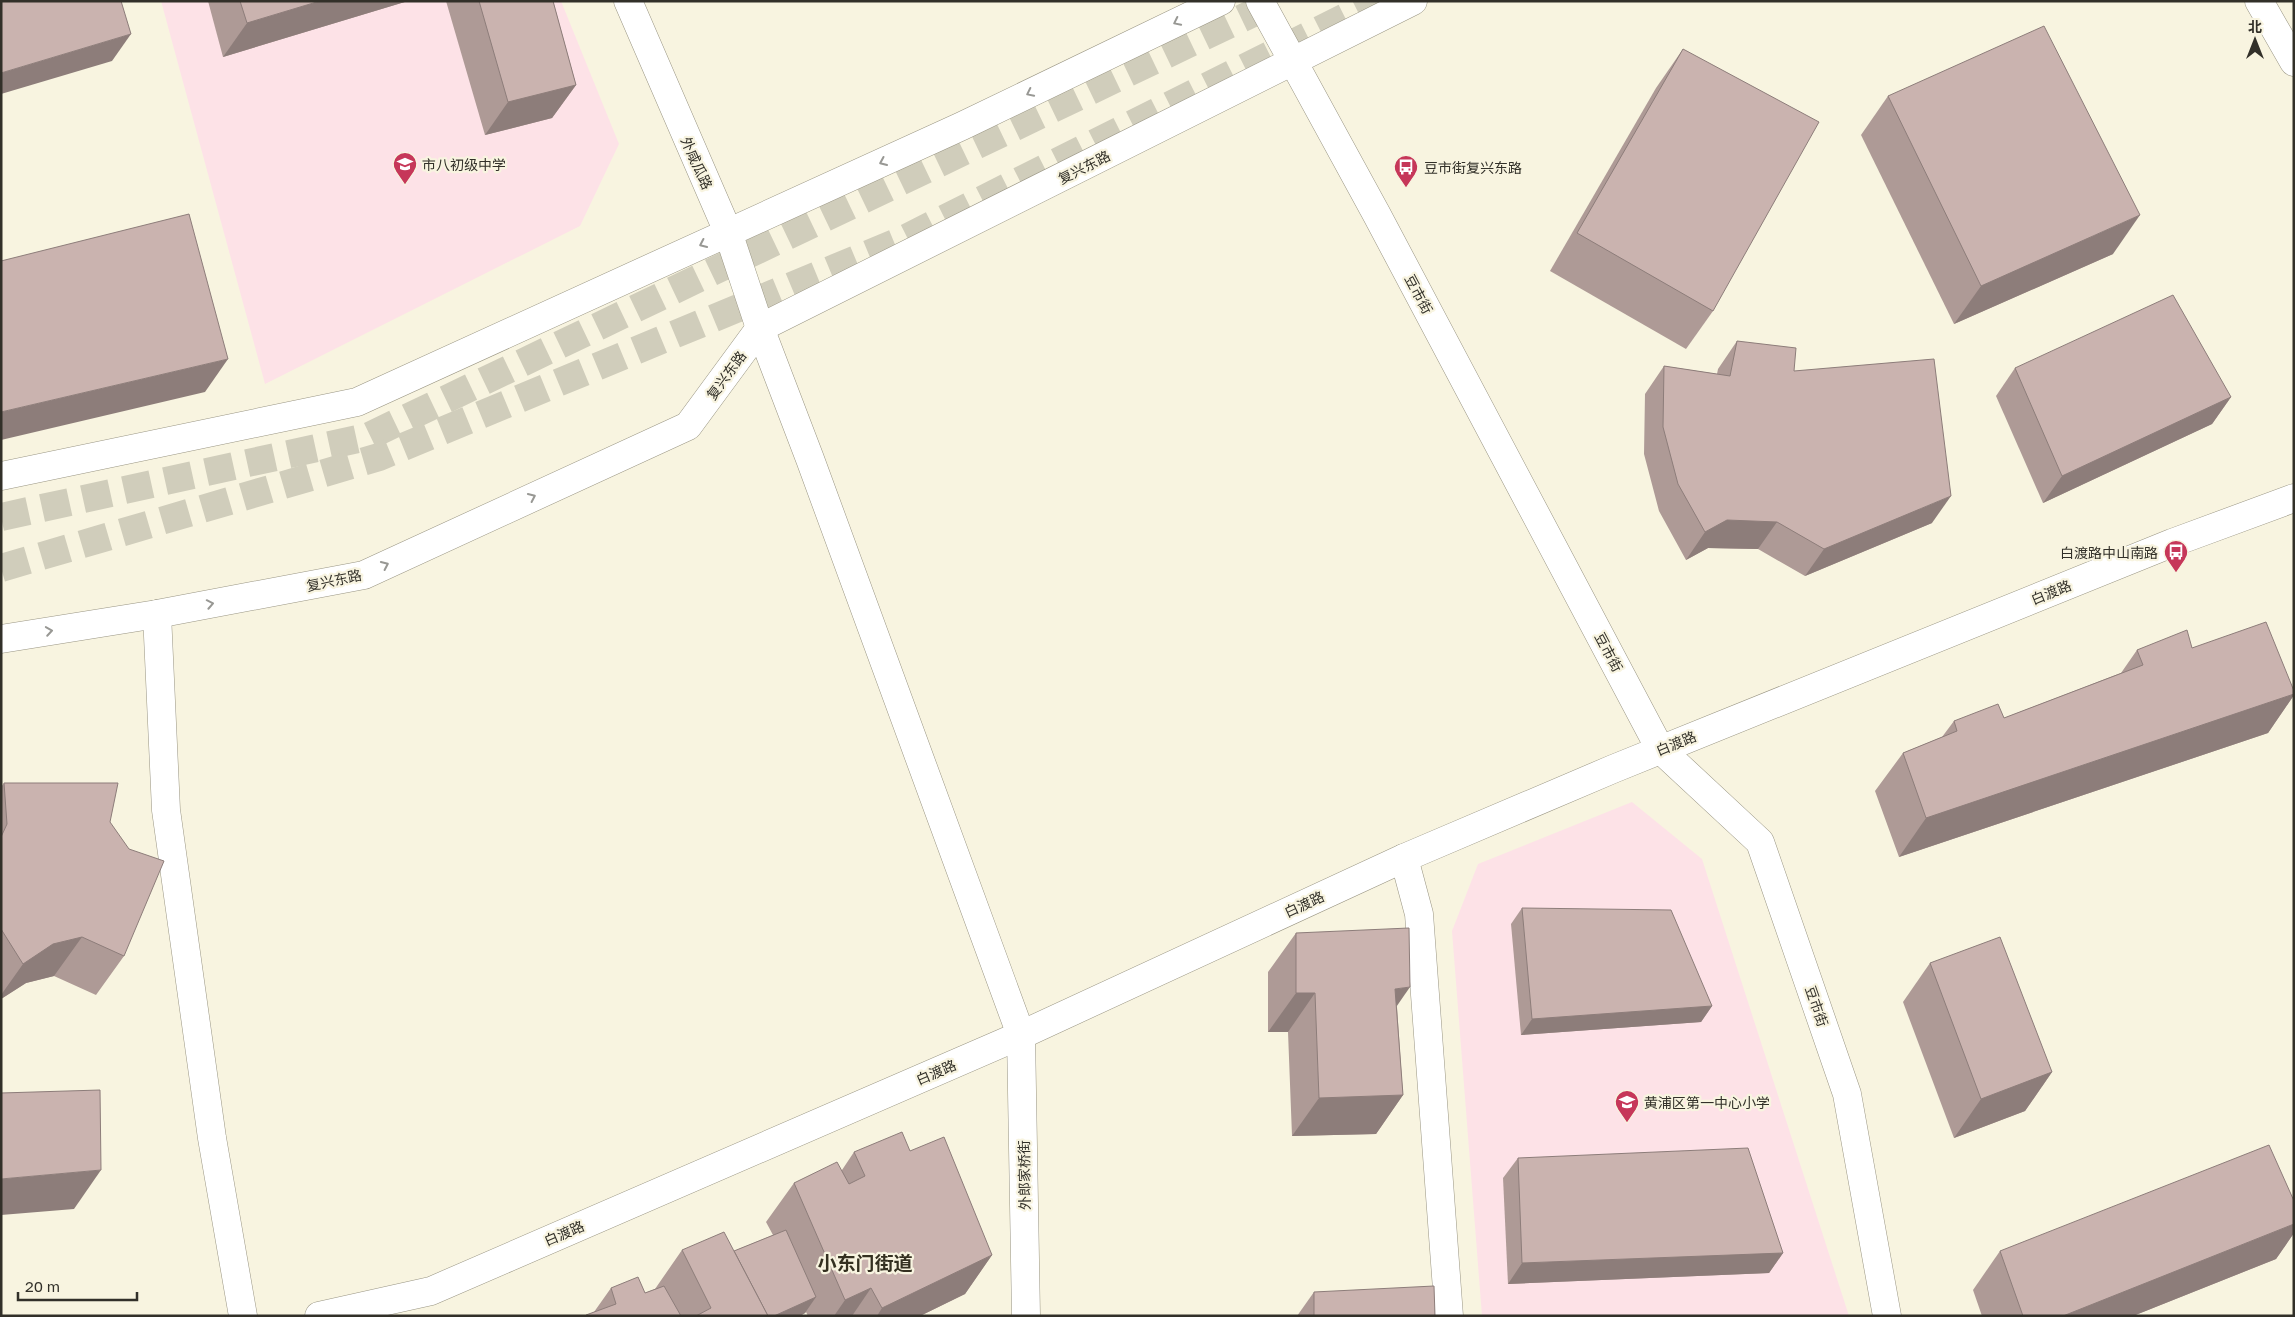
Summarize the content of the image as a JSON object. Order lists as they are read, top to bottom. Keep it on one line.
{"streets":{"street":["外咸瓜路","复兴东路","豆市街","白渡路","外郎家桥街"]},"crossings":[["外咸瓜路","复兴东路"],["外咸瓜路","外郎家桥街"],["复兴东路","豆市街"],["复兴东路","外郎家桥街"],["豆市街","白渡路"],["白渡路","外郎家桥街"]],"districts":["小东门街道"],"places":{"school or university":["市八初级中学","黄浦区第一中心小学"],"bus stop":["豆市街复兴东路","白渡路中山南路"]},"scale_bar":"20 m","north":"top"}
